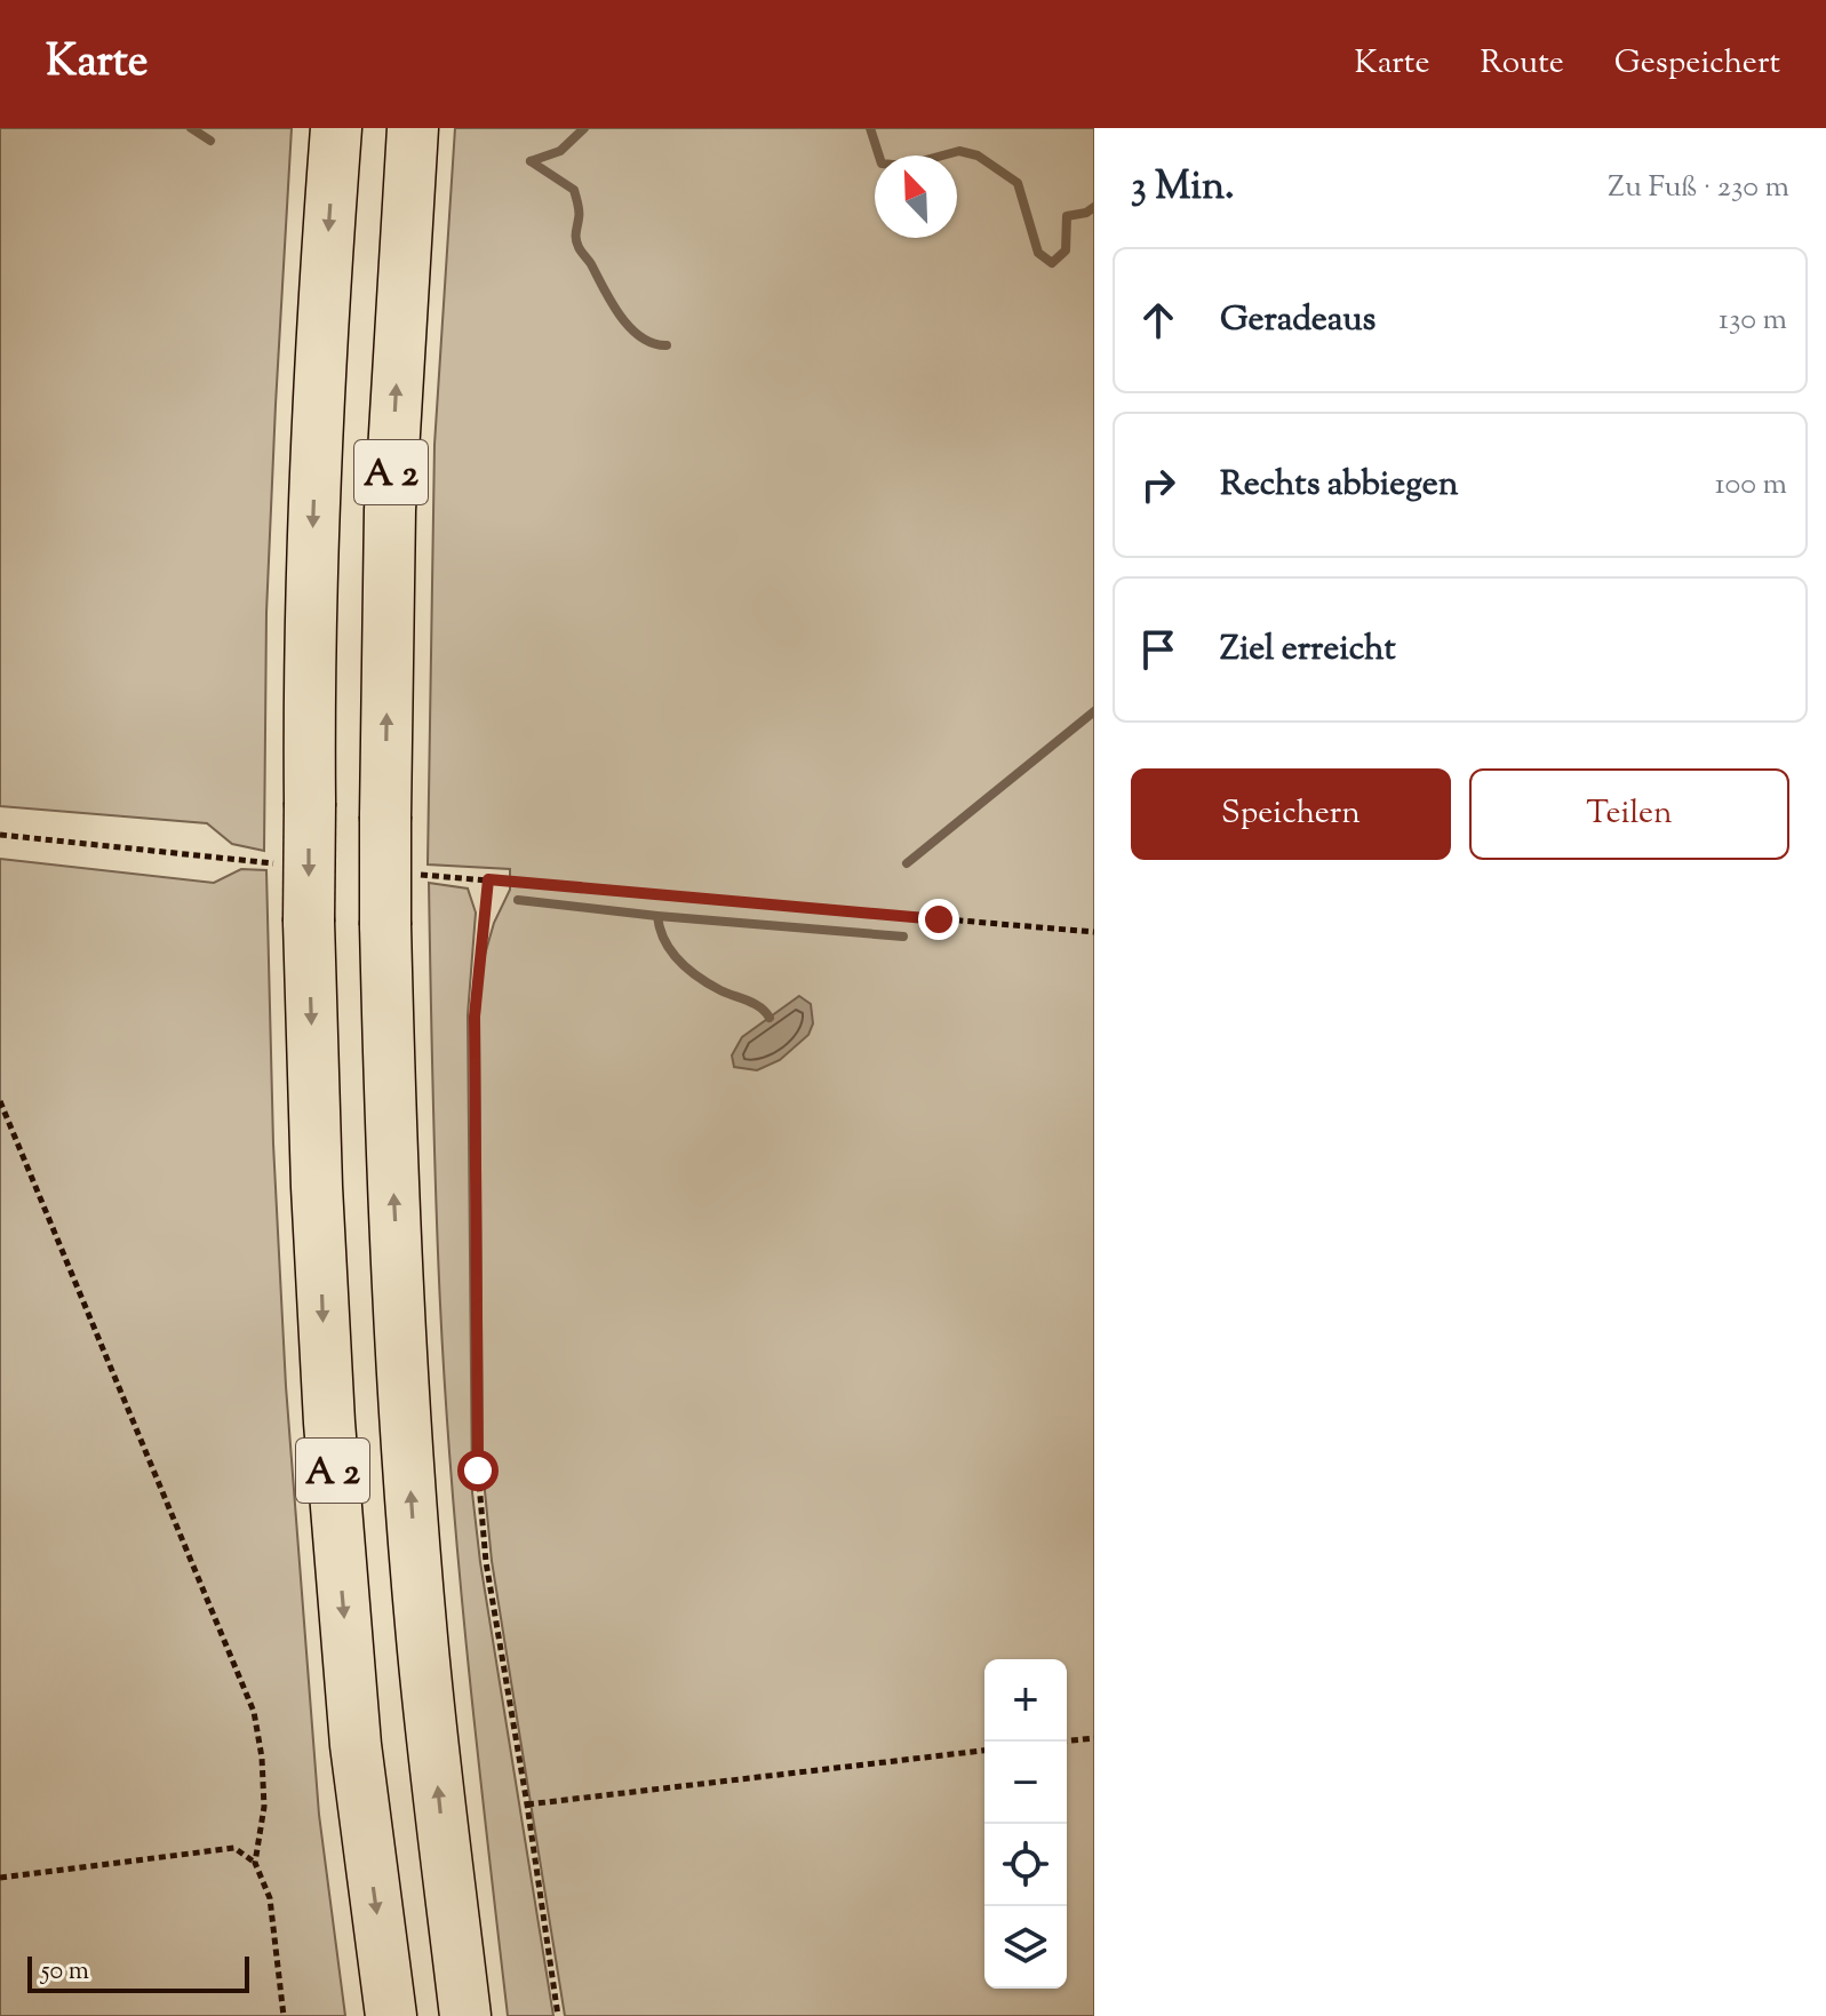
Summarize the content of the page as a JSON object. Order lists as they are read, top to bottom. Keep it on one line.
{"streets":{"highway":["A 2"]},"scale_bar":"50 m","north":"top left","page":{"header":"Karte","nav":["Karte","Route","Gespeichert"],"heading":["3 Min.","Zu Fuß · 230 m"],"list":[["Geradeaus","130 m"],["Rechts abbiegen","100 m"],"Ziel erreicht"],"buttons":["Speichern","Teilen"],"map_buttons":["+","−"],"scale":"50 m"}}
